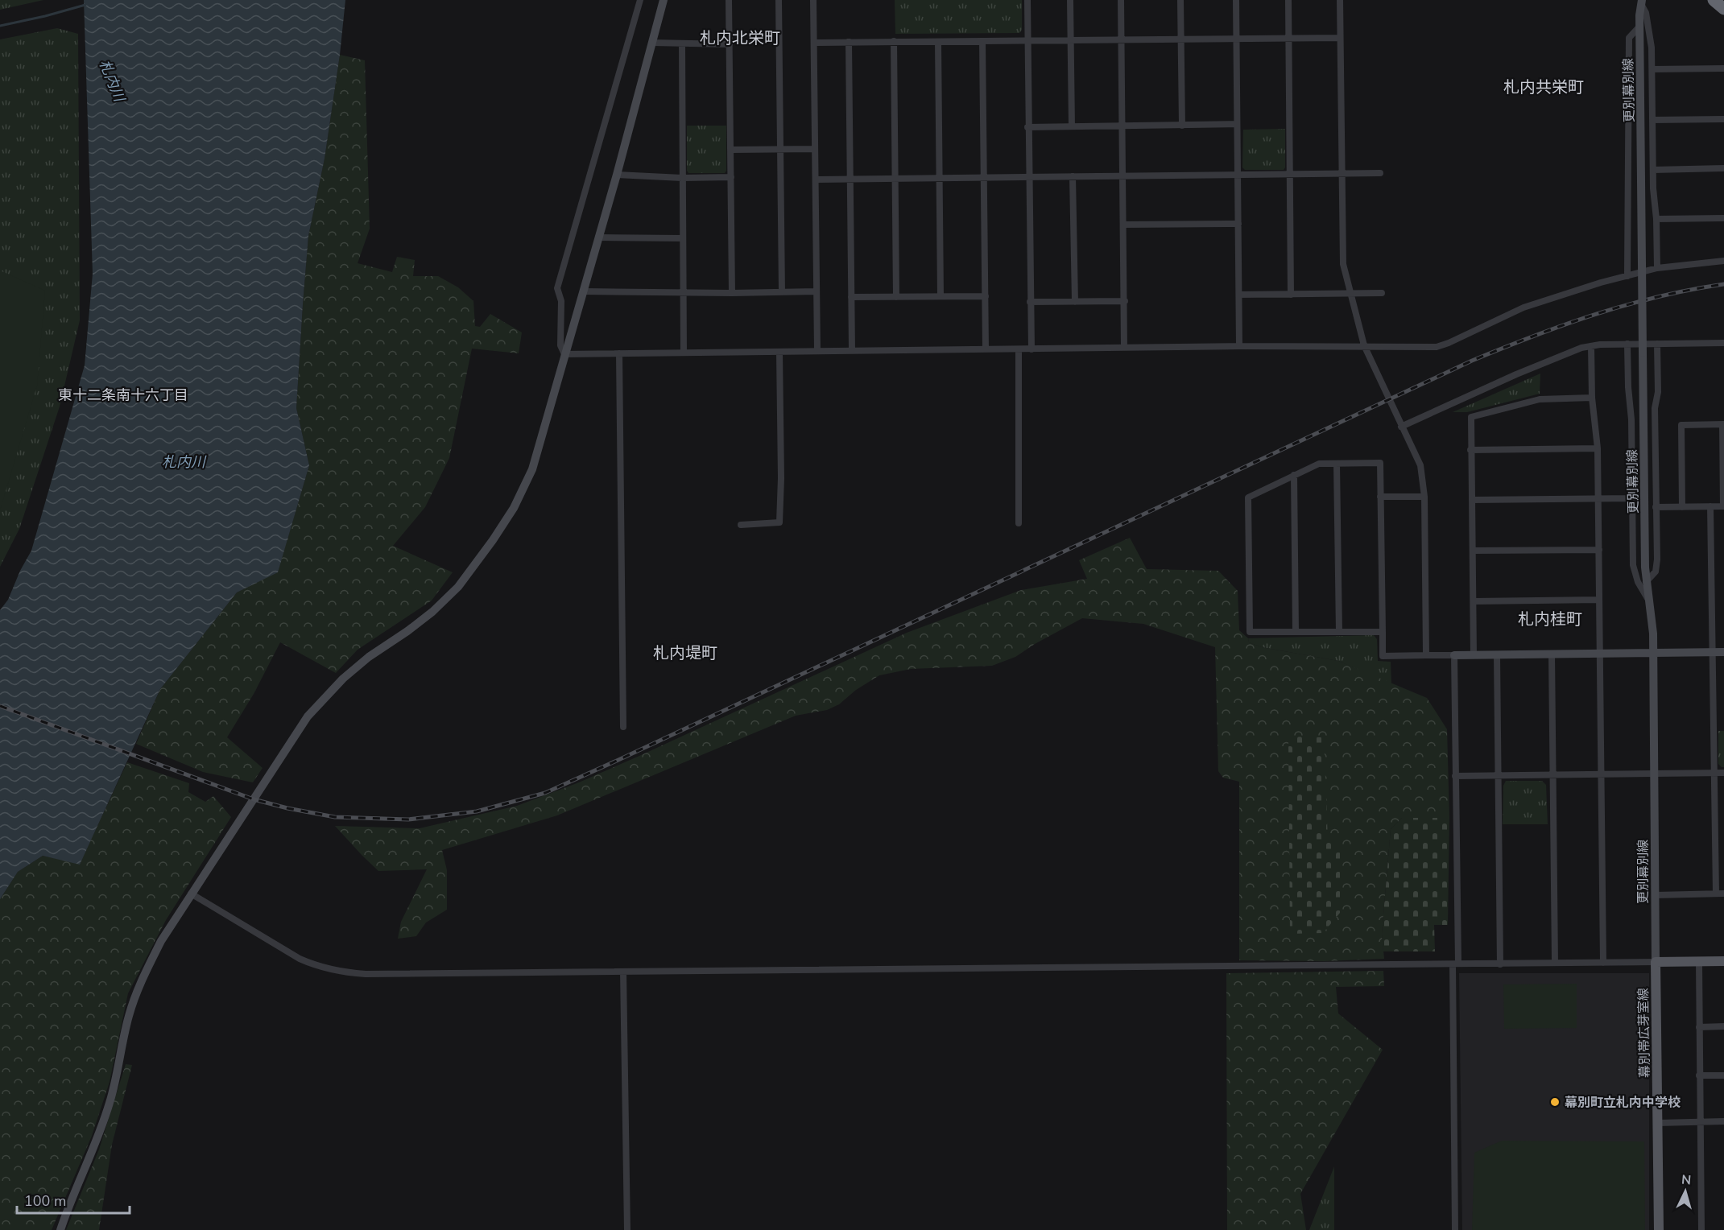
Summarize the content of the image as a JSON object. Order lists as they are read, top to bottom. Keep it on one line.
{"streets":{"main road":["幕別帯広芽室線"],"street":["更別幕別線"]},"crossings":[["更別幕別線","幕別帯広芽室線"]],"districts":["札内北栄町","札内共栄町","東十二条南十六丁目","札内桂町","札内堤町"],"water":["札内川"],"places":["幕別町立札内中学校"],"scale_bar":"100 m","north":"top"}
